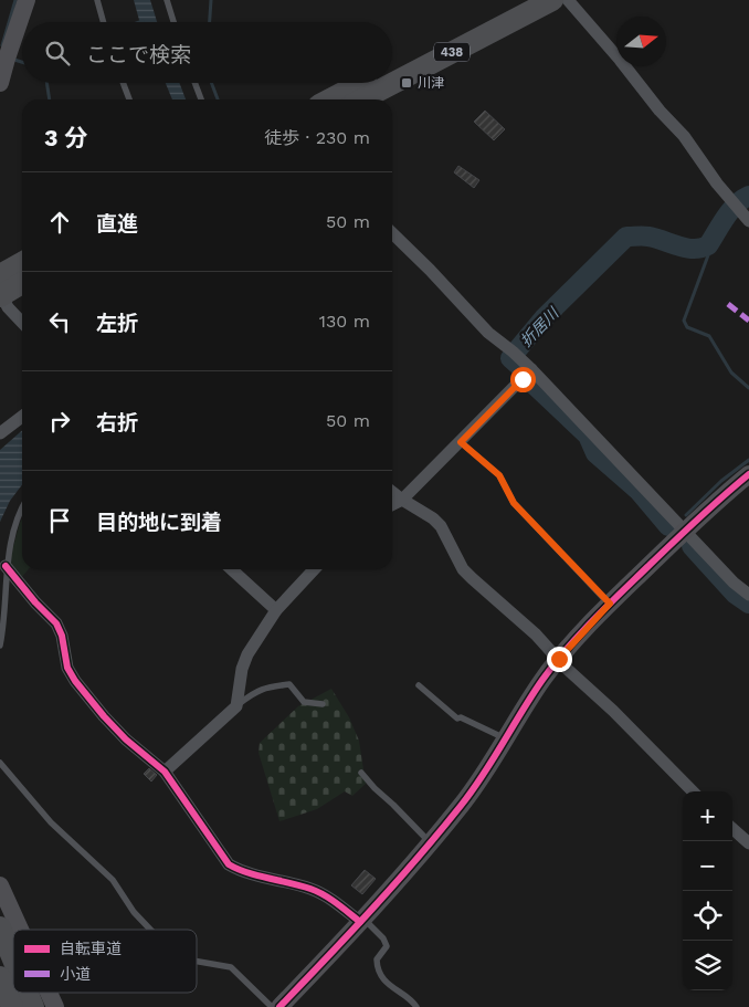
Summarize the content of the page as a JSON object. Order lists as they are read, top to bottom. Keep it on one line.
{"streets":{"highway":["438"]},"water":["折居川"],"places":{"transit":["川津"]},"legend":["自転車道","小道"],"north":"right","page":{"search":"ここで検索","heading":["3 分","徒歩 · 230 m"],"list":[["直進","50 m"],["左折","130 m"],["右折","50 m"],"目的地に到着"],"map_buttons":["+","−"]}}
